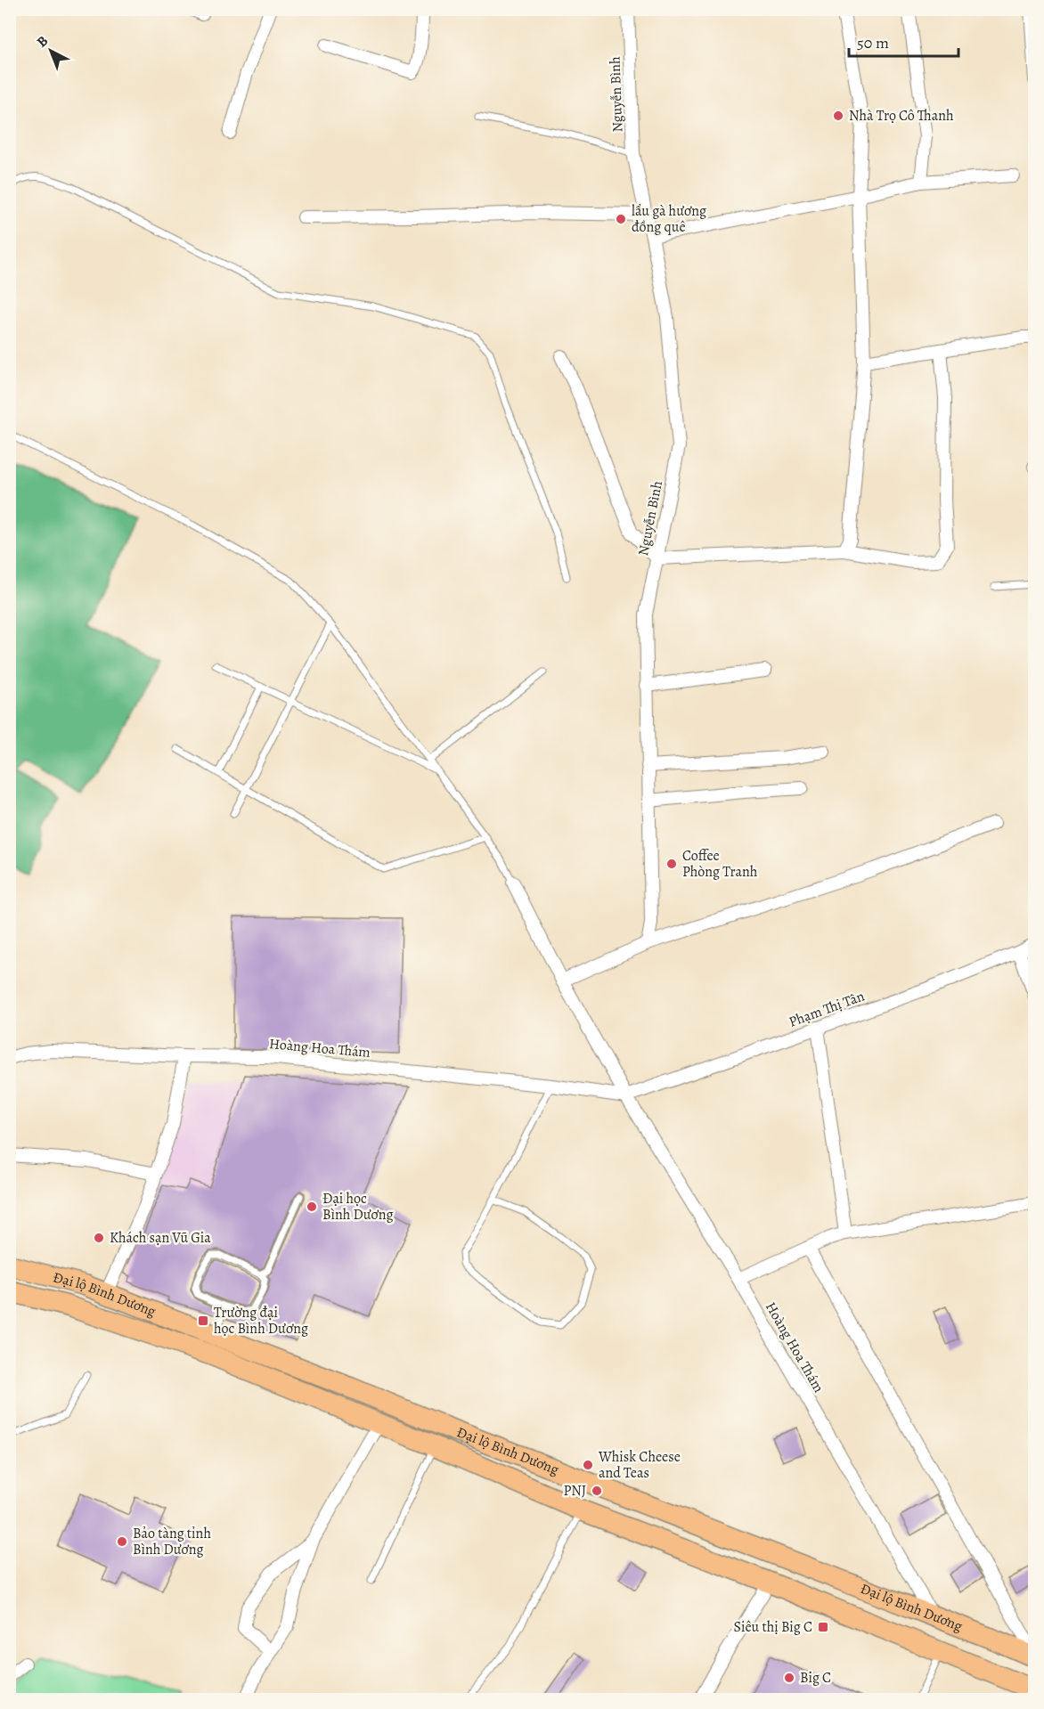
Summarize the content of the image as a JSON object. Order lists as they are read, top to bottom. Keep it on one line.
{"streets":{"highway":["Đại lộ Bình Dương"],"street":["Nguyễn Bình","Phạm Thị Tân","Hoàng Hoa Thám"]},"crossings":[["Phạm Thị Tân","Hoàng Hoa Thám"],["Hoàng Hoa Thám","Đại lộ Bình Dương"]],"places":{"other":["Nhà Trọ Cô Thanh","lẩu gà hương đồng quê","Coffee Phòng Tranh","Đại học Bình Dương","Khách sạn Vũ Gia","Whisk Cheese and Teas","PNJ","Bảo tàng tỉnh Bình Dương","Big C"],"transit":["Trường đại học Bình Dương","Siêu thị Big C"]},"scale_bar":"50 m","north":"top left"}
